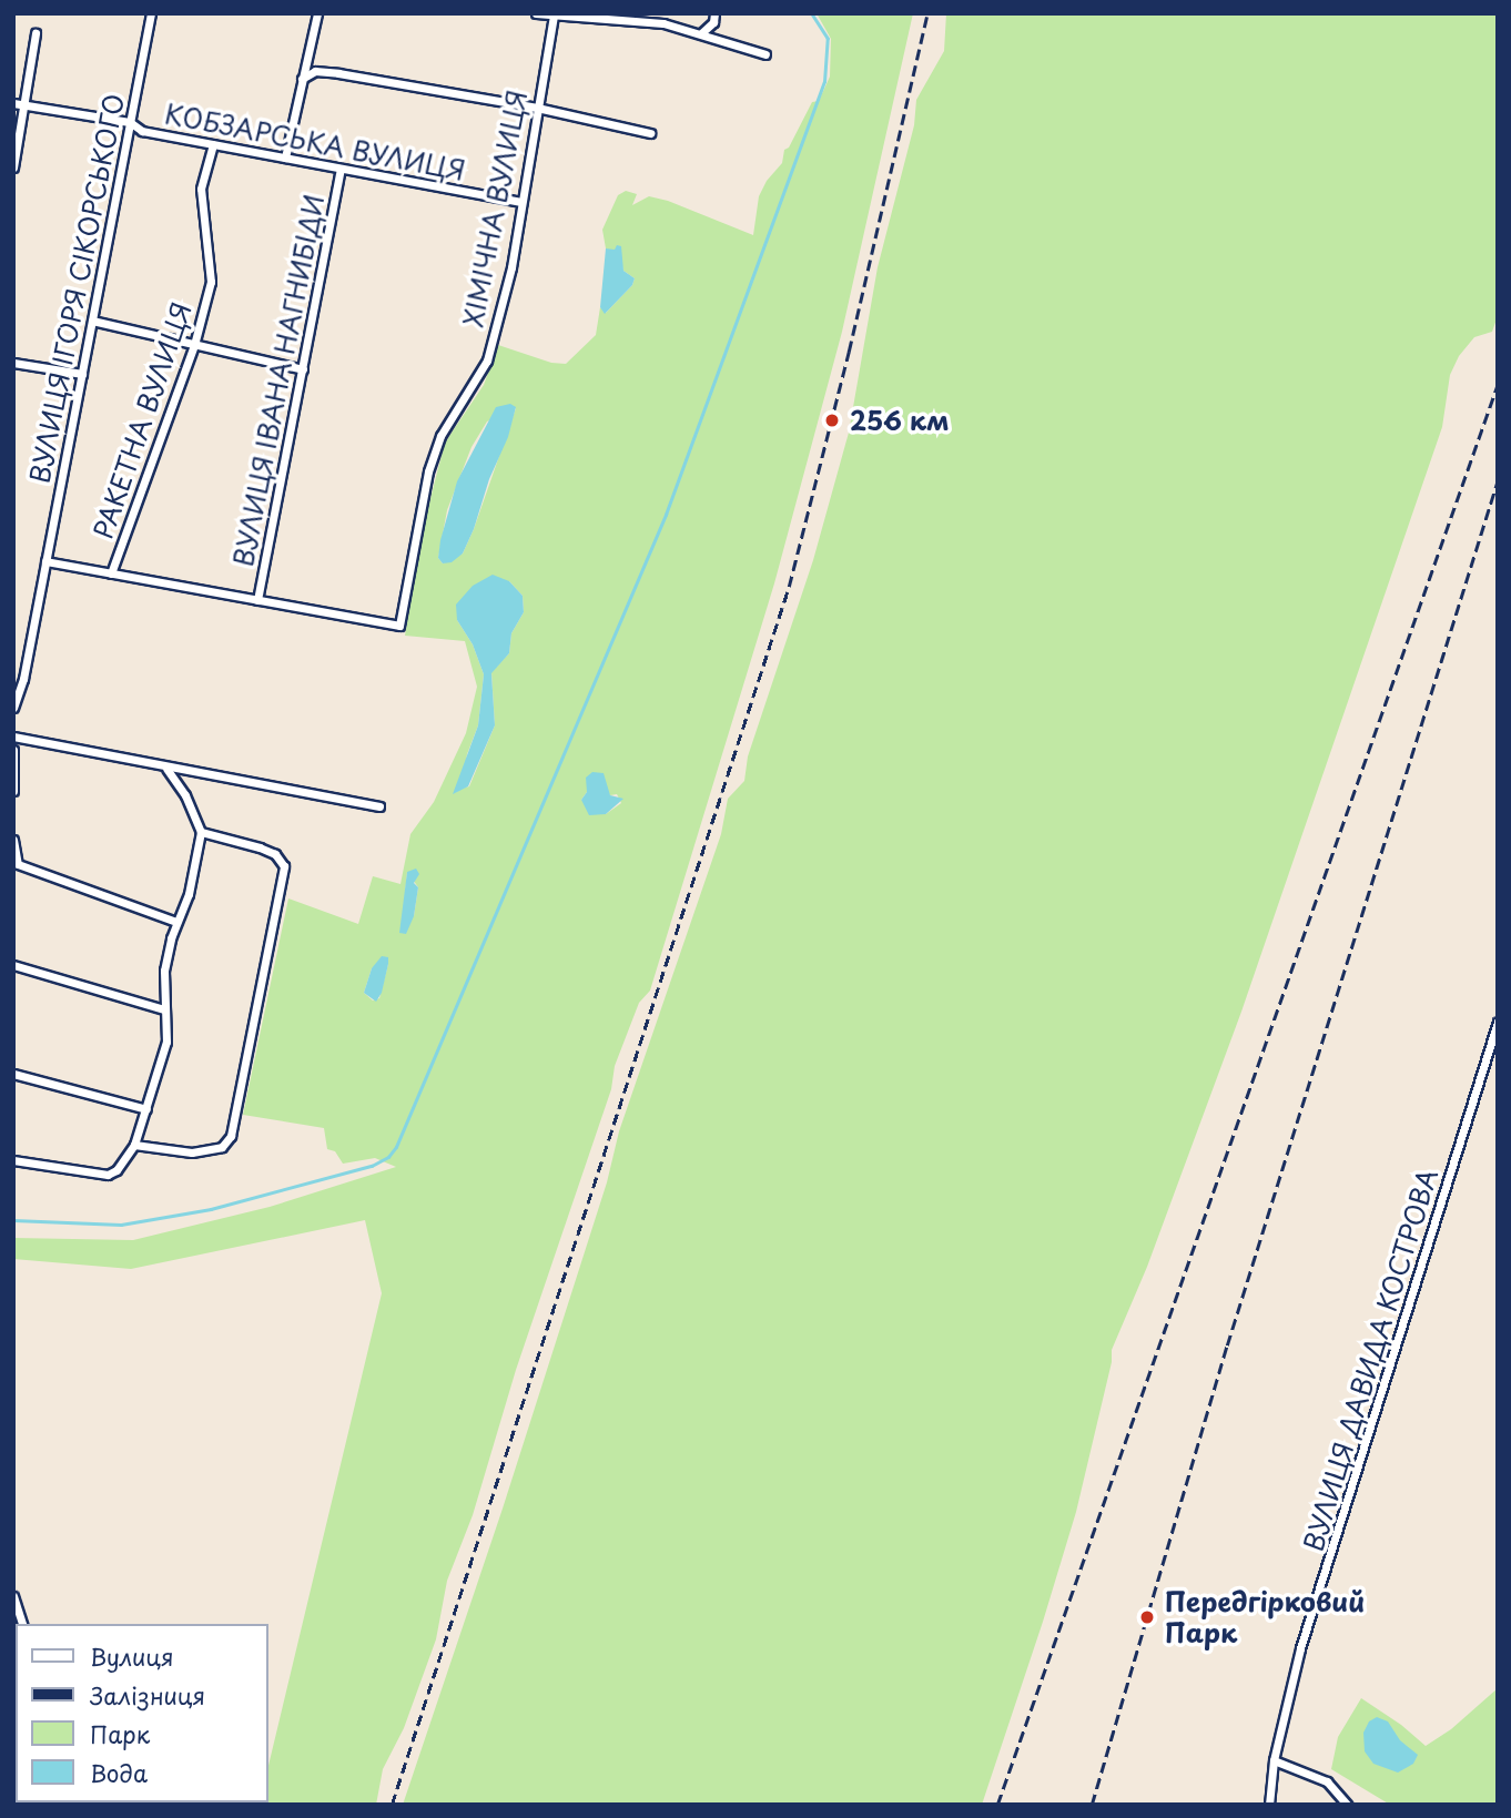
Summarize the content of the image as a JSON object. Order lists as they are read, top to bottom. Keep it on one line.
{"streets":{"street":["КОБЗАРСЬКА ВУЛИЦЯ","ХІМІЧНА ВУЛИЦЯ","ВУЛИЦЯ ІГОРЯ СІКОРСЬКОГО","ВУЛИЦЯ ІВАНА НАГНИБІДИ","РАКЕТНА ВУЛИЦЯ","ВУЛИЦЯ ДАВИДА КОСТРОВА"]},"crossings":[["КОБЗАРСЬКА ВУЛИЦЯ","ХІМІЧНА ВУЛИЦЯ"],["КОБЗАРСЬКА ВУЛИЦЯ","ВУЛИЦЯ ІГОРЯ СІКОРСЬКОГО"],["КОБЗАРСЬКА ВУЛИЦЯ","ВУЛИЦЯ ІВАНА НАГНИБІДИ"],["КОБЗАРСЬКА ВУЛИЦЯ","РАКЕТНА ВУЛИЦЯ"],["ХІМІЧНА ВУЛИЦЯ","ВУЛИЦЯ ІВАНА НАГНИБІДИ"]],"places":["256 км","Передгірковий Парк"],"legend":["Вулиця","Залізниця","Парк","Вода"]}
